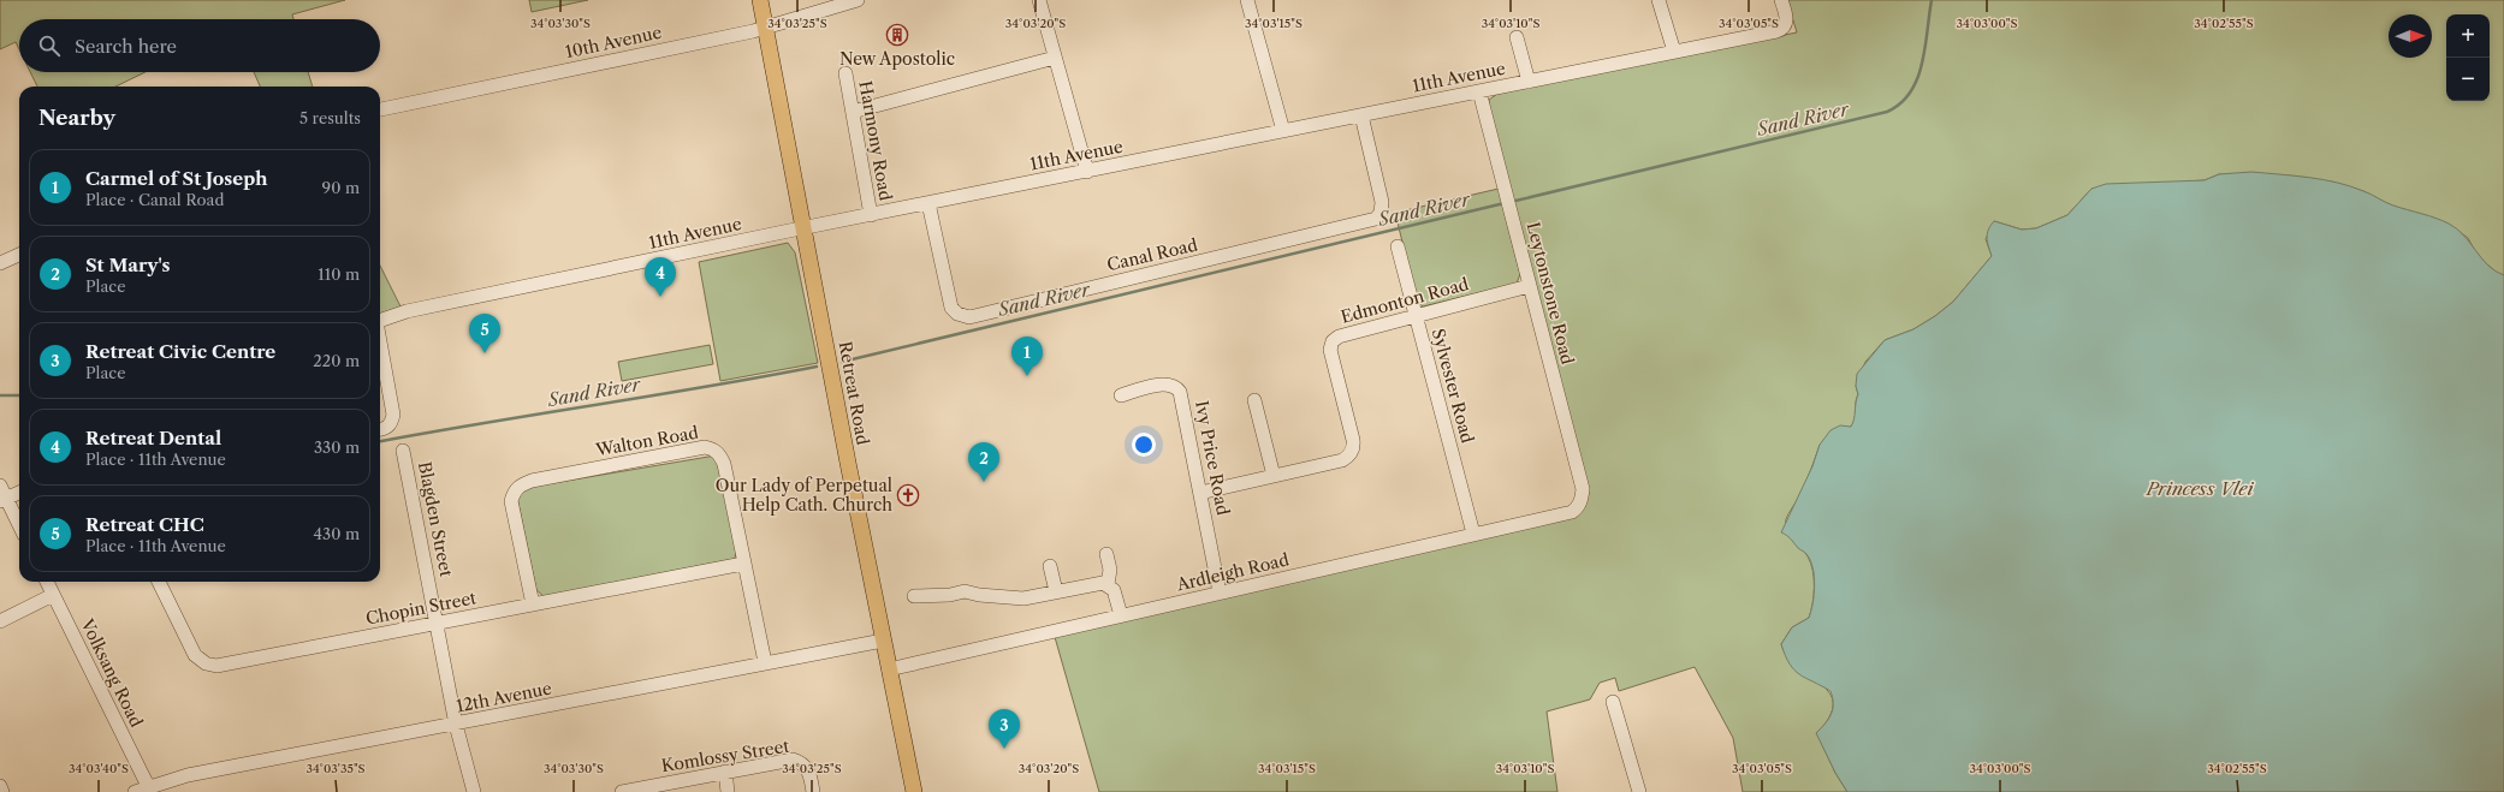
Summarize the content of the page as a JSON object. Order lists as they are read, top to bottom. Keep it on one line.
{"streets":{"main road":["Retreat Road"],"street":["10th Avenue","11th Avenue","Harmony Road","Canal Road","Leytonstone Road","Edmonton Road","Sylvester Road","Walton Road","Ivy Price Road","Blagden Street","Ardleigh Road","Chopin Street","Volksang Road","12th Avenue","Komlossy Street"]},"crossings":[["10th Avenue","Retreat Road"],["11th Avenue","Harmony Road"],["11th Avenue","Canal Road"],["11th Avenue","Leytonstone Road"],["11th Avenue","Retreat Road"],["Leytonstone Road","Edmonton Road"],["Leytonstone Road","Ardleigh Road"],["Edmonton Road","Sylvester Road"],["Edmonton Road","Ivy Price Road"],["Sylvester Road","Ardleigh Road"],["Retreat Road","Ardleigh Road"],["Retreat Road","12th Avenue"],["Walton Road","Chopin Street"],["Walton Road","12th Avenue"],["Ivy Price Road","Ardleigh Road"],["Blagden Street","Chopin Street"],["Blagden Street","12th Avenue"],["Volksang Road","12th Avenue"]],"water":["Sand River","Princess Vlei"],"places":{"building":["New Apostolic"],"church":["Our Lady of Perpetual Help Cath. Church"]},"north":"right","page":{"map_buttons":["+","−"],"search":"Search here","heading":["Nearby","5 results"],"list":[{"mark":"1","name":"Carmel of St Joseph","note":"Place · Canal Road","value":"90 m"},{"mark":"2","name":"St Mary's","note":"Place","value":"110 m"},{"mark":"3","name":"Retreat Civic Centre","note":"Place","value":"220 m"},{"mark":"4","name":"Retreat Dental","note":"Place · 11th Avenue","value":"330 m"},{"mark":"5","name":"Retreat CHC","note":"Place · 11th Avenue","value":"430 m"}],"pins":["4","5","1","2","3"]},"coordinates":["34°03'30\"S","34°03'25\"S","34°03'20\"S","34°03'15\"S","34°03'10\"S","34°03'05\"S","34°03'00\"S","34°02'55\"S","34°03'40\"S","34°03'35\"S"]}
